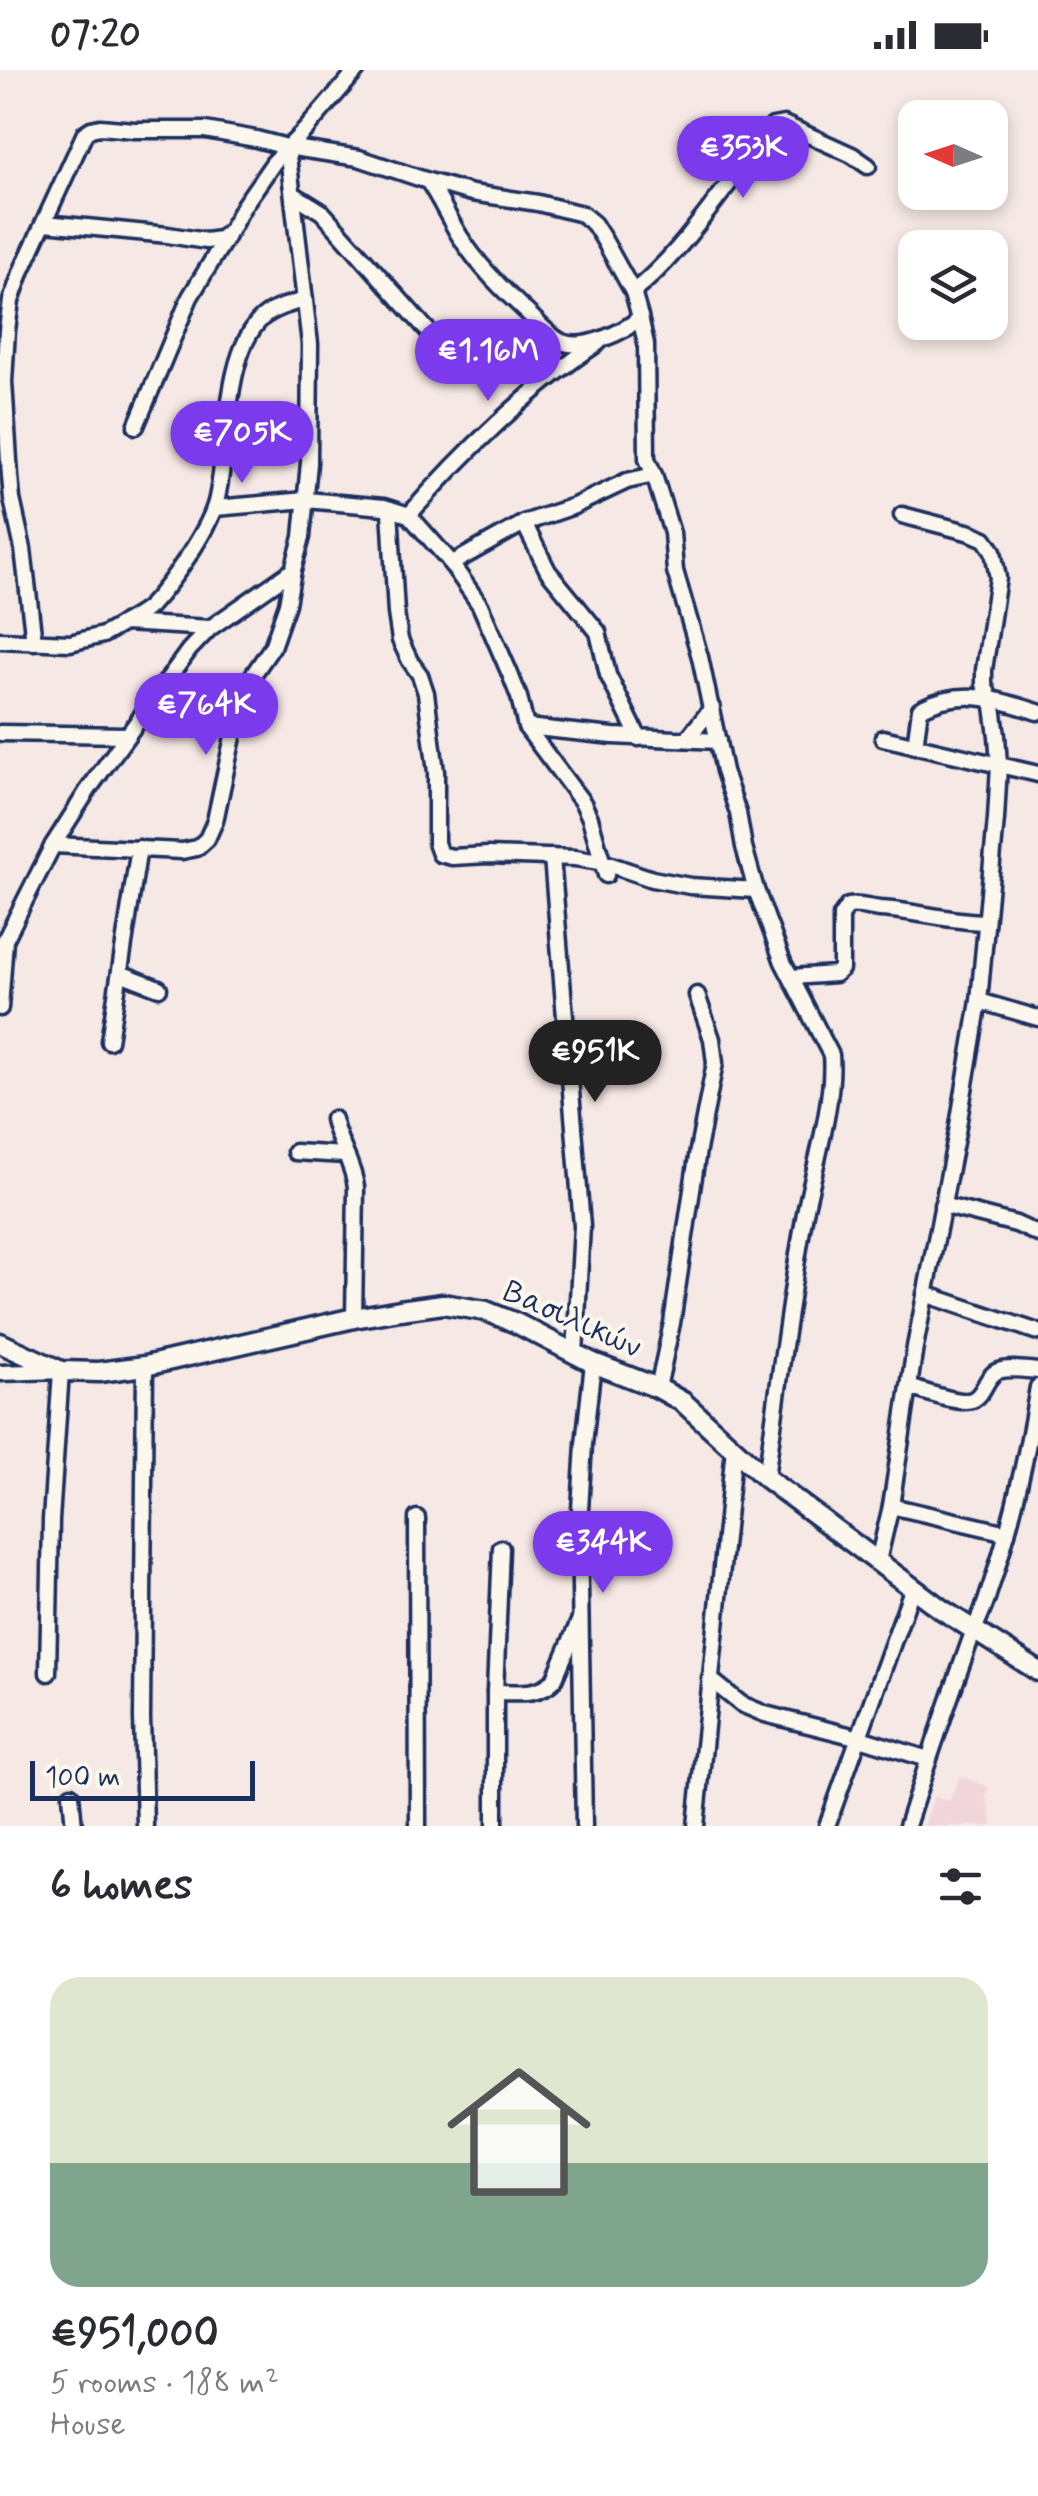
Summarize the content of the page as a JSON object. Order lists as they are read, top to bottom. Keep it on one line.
{"streets":{"street":["Βασιλικών"]},"scale_bar":"100 m","north":"left","page":{"status":"07:20","price":["€353K","€1.16M","€705K","€764K","€951K","€344K"],"scale":"100 m","heading":"6 homes","list":[{"name":"€951,000","note":"5 rooms · 188 m² · House"}]}}
